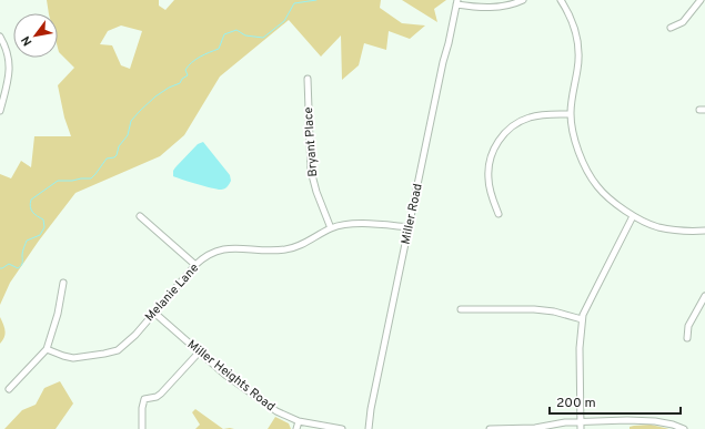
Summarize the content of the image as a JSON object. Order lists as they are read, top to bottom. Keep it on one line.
{"streets":{"street":["Bryant Place","Miller Road","Melanie Lane","Miller Heights Road"]},"crossings":[["Bryant Place","Melanie Lane"],["Miller Road","Melanie Lane"],["Melanie Lane","Miller Heights Road"]],"scale_bar":"200 m","north":"bottom left"}
